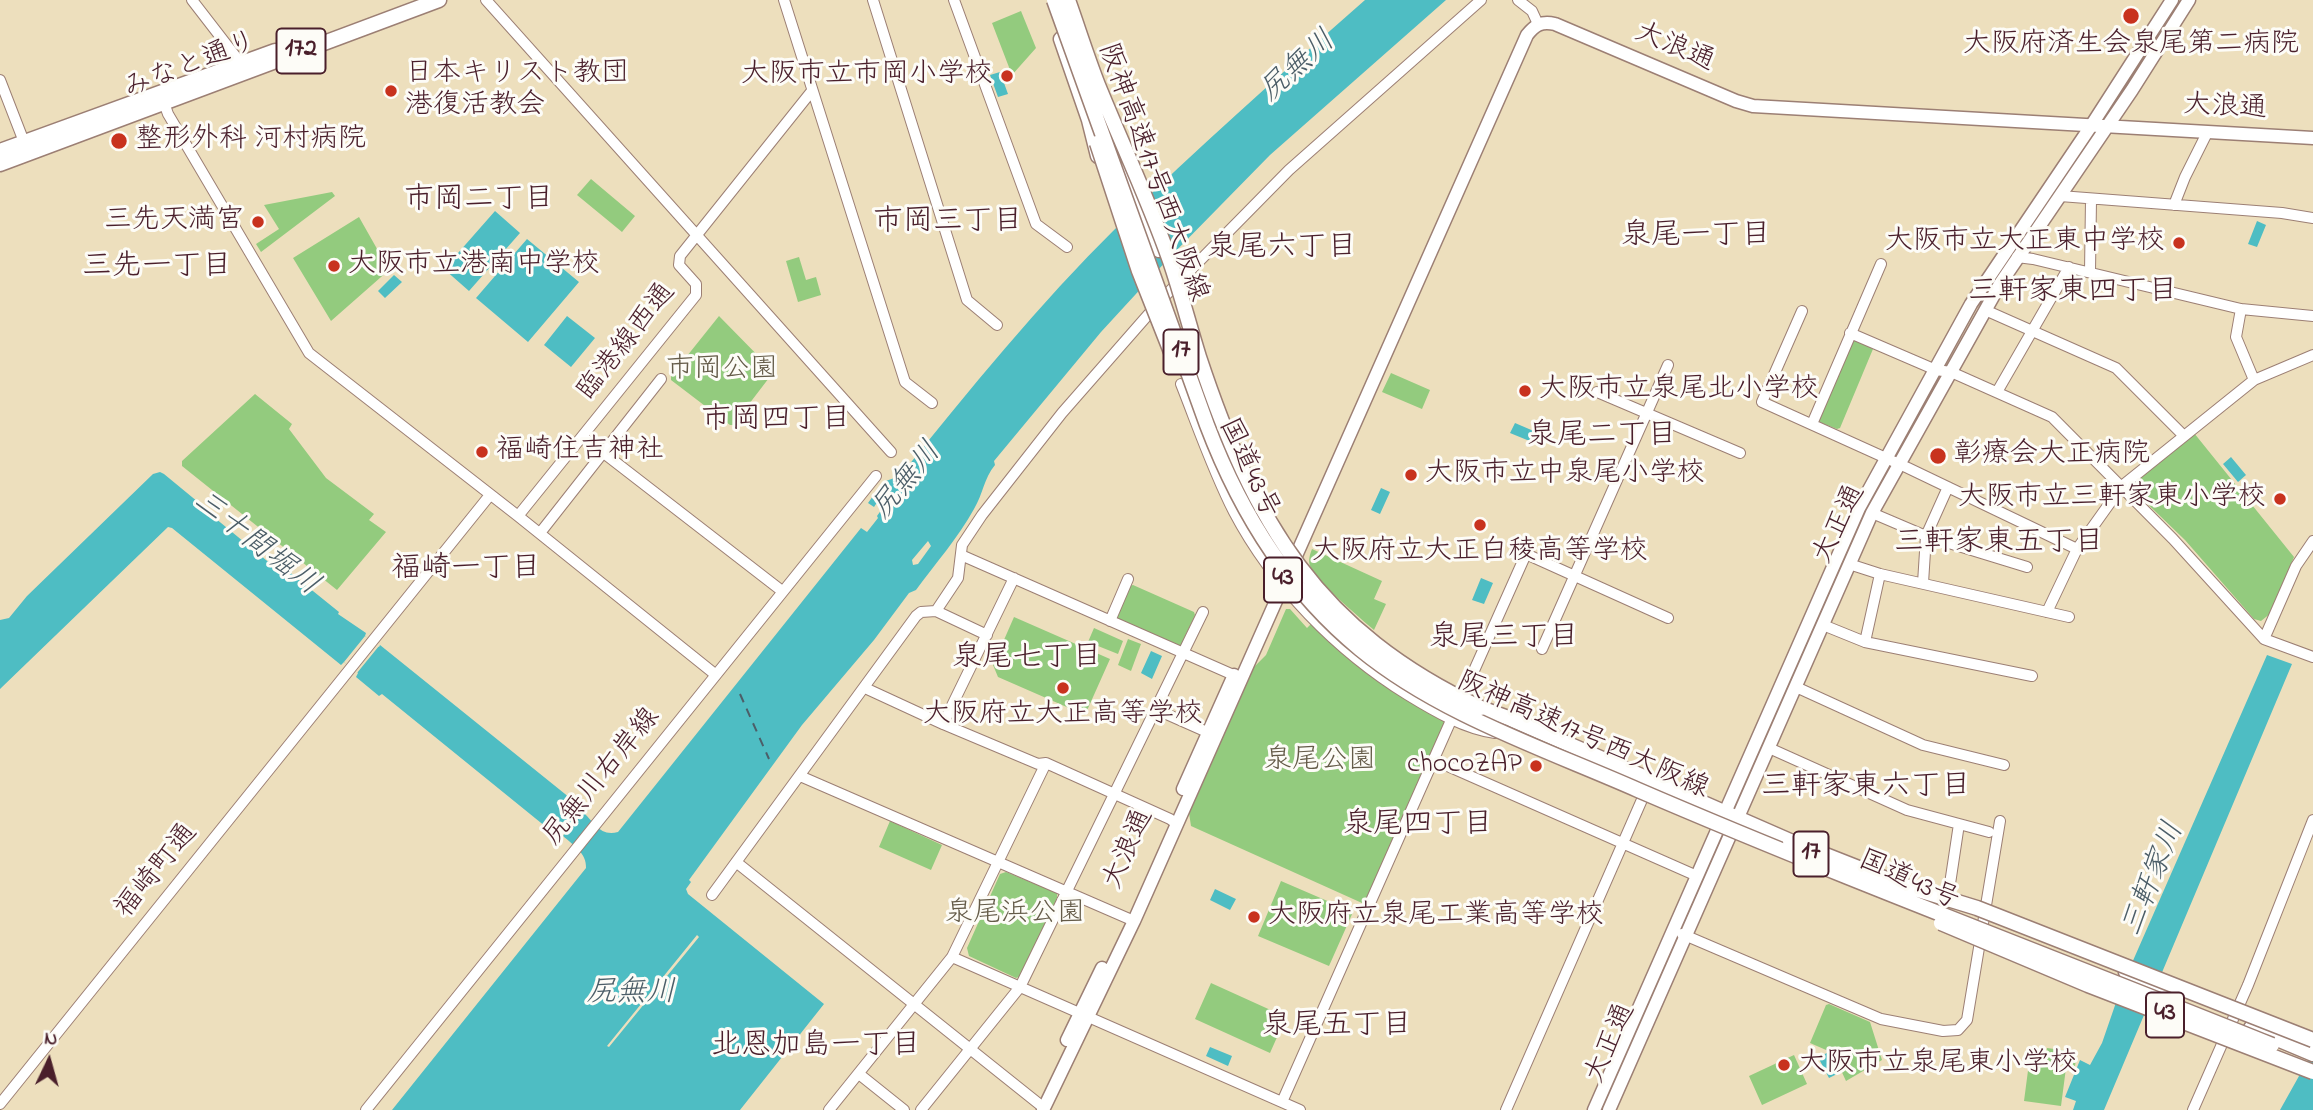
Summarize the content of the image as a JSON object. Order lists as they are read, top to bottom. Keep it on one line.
{"streets":{"highway":["172","みなと通り","阪神高速17号西大阪線","17","国道43号","43"],"main road":["大浪通","大正通"],"street":["臨港線西通","尻無川右岸線","福崎町通"]},"crossings":[["大浪通","大正通"],["阪神高速17号西大阪線","17"],["阪神高速17号西大阪線","国道43号"],["17","国道43号"],["国道43号","大正通"]],"districts":["市岡二丁目","市岡三丁目","泉尾一丁目","泉尾六丁目","三先一丁目","三軒家東四丁目","市岡四丁目","泉尾二丁目","三軒家東五丁目","福崎一丁目","泉尾三丁目","泉尾七丁目","三軒家東六丁目","泉尾四丁目","泉尾五丁目","北恩加島一丁目"],"water":["尻無川","三十間堀川","三軒家川"],"parks":["市岡公園","泉尾公園","泉尾浜公園"],"places":["大阪府済生会泉尾第二病院","大阪市立市岡小学校","日本キリスト教団 港復活教会","整形外科 河村病院","三先天満宮","大阪市立大正東中学校","大阪市立港南中学校","大阪市立泉尾北小学校","福崎住吉神社","彰療会大正病院","大阪市立中泉尾小学校","大阪市立三軒家東小学校","大阪府立大正白稜高等学校","大阪府立大正高等学校","chocoZAP","大阪府立泉尾工業高等学校","大阪市立泉尾東小学校"],"north":"top"}
